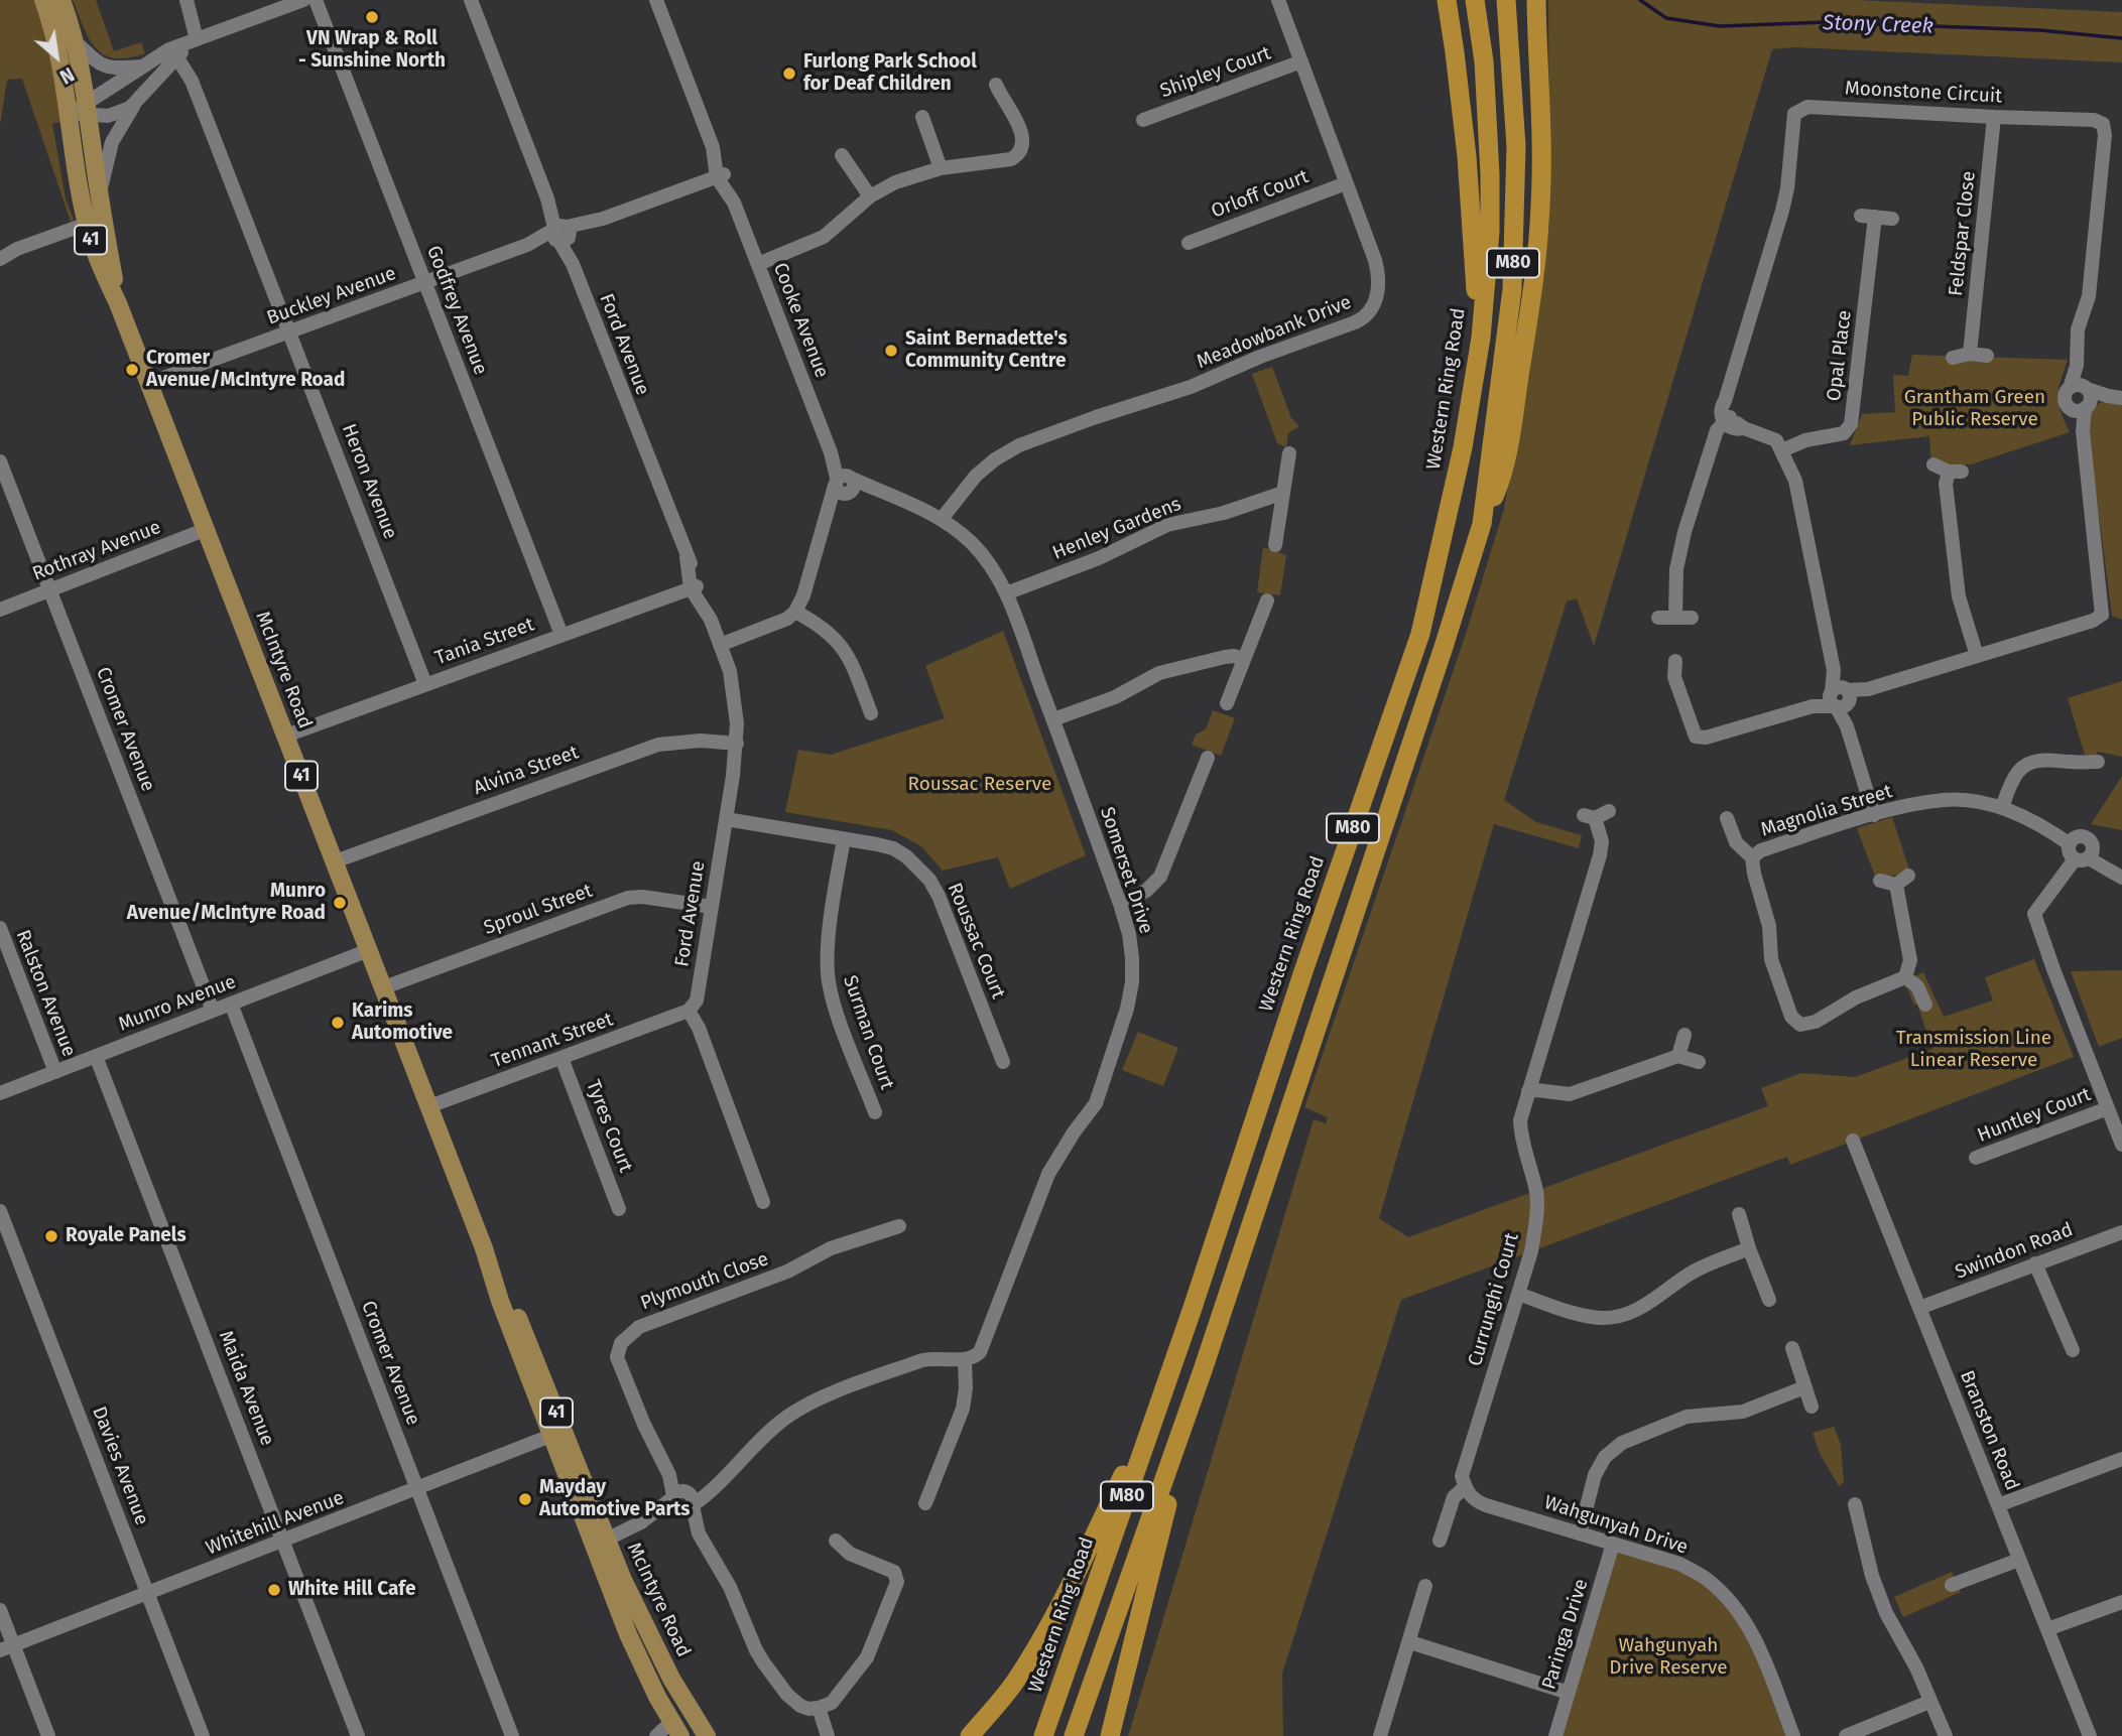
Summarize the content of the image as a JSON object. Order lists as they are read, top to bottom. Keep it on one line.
{"streets":{"highway":["M80","Western Ring Road"],"main road":["41","McIntyre Road"],"street":["Shipley Court","Moonstone Circuit","Orloff Court","Feldspar Close","Buckley Avenue","Godfrey Avenue","Cooke Avenue","Meadowbank Drive","Ford Avenue","Opal Place","Heron Avenue","Henley Gardens","Rothray Avenue","Tania Street","Cromer Avenue","Alvina Street","Magnolia Street","Somerset Drive","Sproul Street","Roussac Court","Ralston Avenue","Munro Avenue","Surman Court","Tennant Street","Huntley Court","Tyres Court","Swindon Road","Plymouth Close","Currunghi Court","Maida Avenue","Branston Road","Davies Avenue","Whitehill Avenue","Wahgunyah Drive","Paringa Drive"]},"crossings":[["Shipley Court","Meadowbank Drive"],["Moonstone Circuit","Feldspar Close"],["Orloff Court","Meadowbank Drive"],["Buckley Avenue","Godfrey Avenue"],["Buckley Avenue","Cooke Avenue"],["Buckley Avenue","Ford Avenue"],["Buckley Avenue","Heron Avenue"],["Buckley Avenue","McIntyre Road"],["Godfrey Avenue","Tania Street"],["Cooke Avenue","Somerset Drive"],["Meadowbank Drive","Somerset Drive"],["Ford Avenue","Tania Street"],["Ford Avenue","Alvina Street"],["Ford Avenue","Sproul Street"],["Ford Avenue","Roussac Court"],["Ford Avenue","Tennant Street"],["Heron Avenue","Tania Street"],["Henley Gardens","Somerset Drive"],["Rothray Avenue","McIntyre Road"],["Rothray Avenue","Cromer Avenue"],["Tania Street","McIntyre Road"],["McIntyre Road","Alvina Street"],["McIntyre Road","Sproul Street"],["McIntyre Road","Munro Avenue"],["McIntyre Road","Tennant Street"],["McIntyre Road","Whitehill Avenue"],["Cromer Avenue","Munro Avenue"],["Cromer Avenue","Whitehill Avenue"],["Roussac Court","Surman Court"],["Ralston Avenue","Munro Avenue"],["Munro Avenue","Maida Avenue"],["Tennant Street","Tyres Court"],["Swindon Road","Branston Road"],["Currunghi Court","Wahgunyah Drive"],["Maida Avenue","Whitehill Avenue"],["Davies Avenue","Whitehill Avenue"],["Wahgunyah Drive","Paringa Drive"]],"water":["Stony Creek"],"parks":["Grantham Green Public Reserve","Roussac Reserve","Transmission Line Linear Reserve","Wahgunyah Drive Reserve"],"places":["VN Wrap & Roll - Sunshine North","Furlong Park School for Deaf Children","Saint Bernadette's Community Centre","Cromer Avenue/McIntyre Road","Munro Avenue/McIntyre Road","Karims Automotive","Royale Panels","Mayday Automotive Parts","White Hill Cafe"],"north":"bottom right"}
